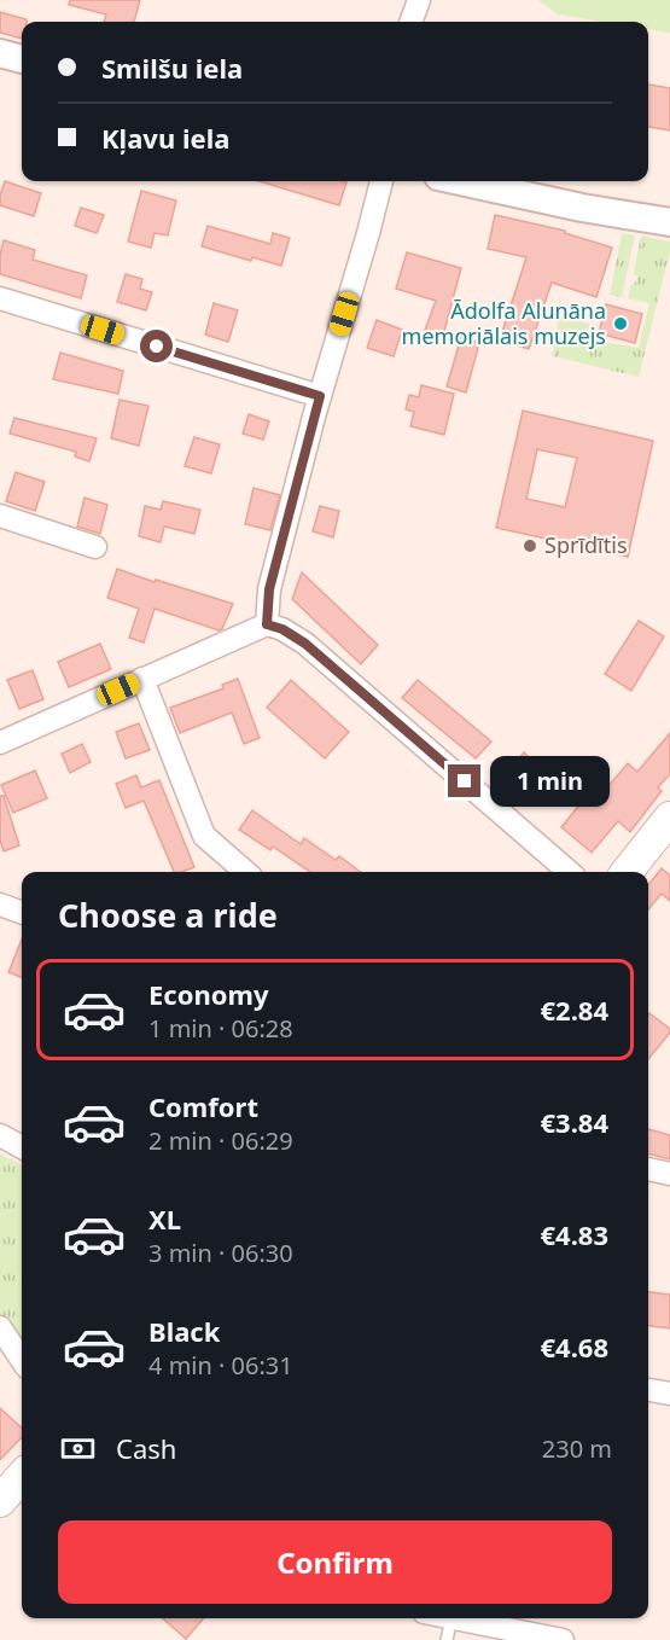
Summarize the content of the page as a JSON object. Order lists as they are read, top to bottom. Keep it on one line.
{"places":["Ādolfa Alunāna memoriālais muzejs","Sprīdītis"],"page":{"banner":["Smilšu iela","Kļavu iela"],"bubble":"1 min","heading":"Choose a ride","list":[{"name":"Economy","note":"1 min · 06:28","value":"€2.84"},{"name":"Comfort","note":"2 min · 06:29","value":"€3.84"},{"name":"XL","note":"3 min · 06:30","value":"€4.83"},{"name":"Black","note":"4 min · 06:31","value":"€4.68"}],"pay":["Cash","230 m"],"buttons":"Confirm"}}
